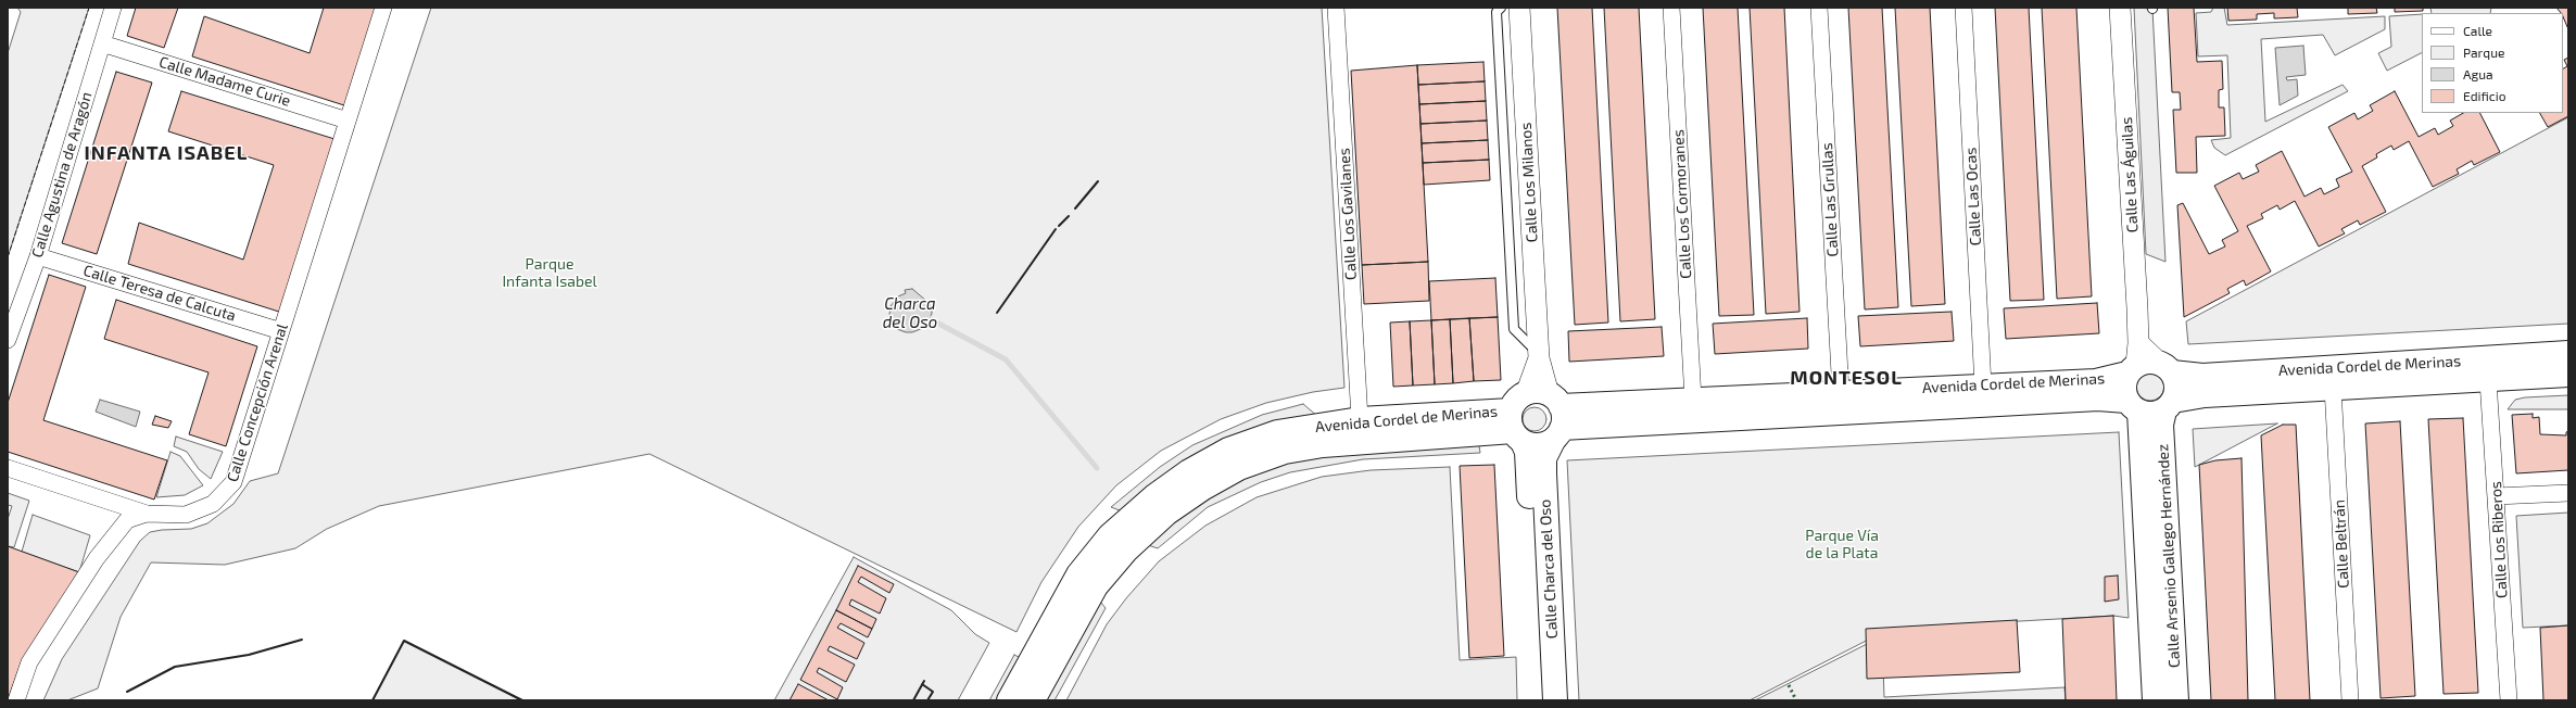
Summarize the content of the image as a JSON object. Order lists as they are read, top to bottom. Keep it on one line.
{"streets":{"main road":["Avenida Cordel de Merinas","Calle Arsenio Gallego Hernández","Calle Charca del Oso"],"street":["Calle Madame Curie","Calle Agustina de Aragón","Calle Las Águilas","Calle Los Milanos","Calle Las Ocas","Calle Las Grullas","Calle Los Cormoranes","Calle Los Gavilanes","Calle Teresa de Calcuta","Calle Concepción Arenal","Calle Los Riberos","Calle Beltrán"]},"crossings":[["Calle Madame Curie","Calle Agustina de Aragón"],["Calle Madame Curie","Calle Concepción Arenal"],["Calle Agustina de Aragón","Calle Teresa de Calcuta"],["Calle Las Águilas","Avenida Cordel de Merinas"],["Calle Las Águilas","Calle Arsenio Gallego Hernández"],["Calle Los Milanos","Avenida Cordel de Merinas"],["Calle Los Milanos","Calle Charca del Oso"],["Calle Las Ocas","Avenida Cordel de Merinas"],["Calle Las Grullas","Avenida Cordel de Merinas"],["Calle Los Cormoranes","Avenida Cordel de Merinas"],["Calle Los Gavilanes","Avenida Cordel de Merinas"],["Calle Teresa de Calcuta","Calle Concepción Arenal"],["Avenida Cordel de Merinas","Calle Los Riberos"],["Avenida Cordel de Merinas","Calle Beltrán"],["Avenida Cordel de Merinas","Calle Arsenio Gallego Hernández"],["Avenida Cordel de Merinas","Calle Charca del Oso"]],"districts":["INFANTA ISABEL","MONTESOL"],"water":["Charca del Oso"],"parks":["Parque Infanta Isabel","Parque Vía de la Plata"],"legend":["Calle","Parque","Agua","Edificio"]}
